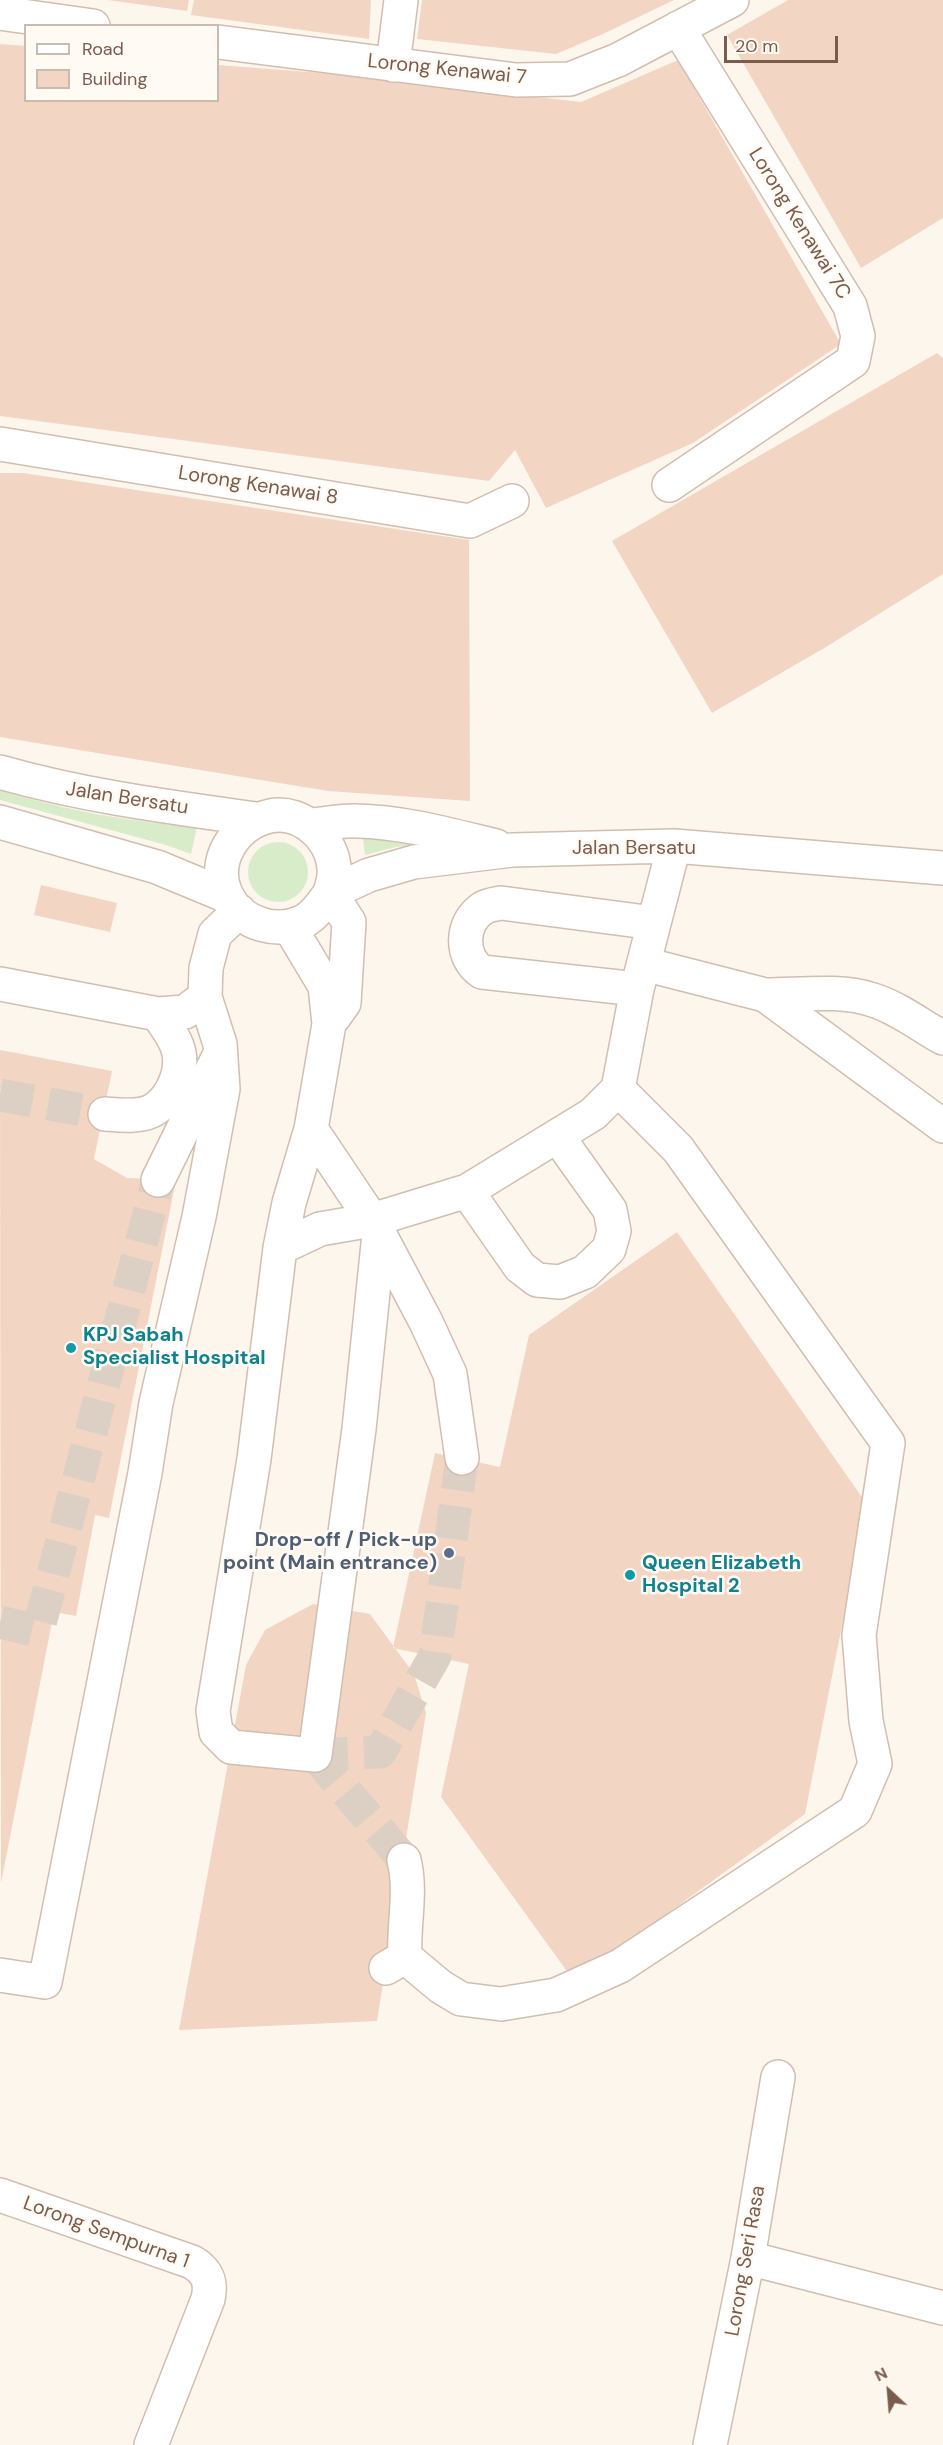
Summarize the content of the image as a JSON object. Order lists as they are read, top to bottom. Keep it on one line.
{"streets":{"street":["Lorong Kenawai 7","Lorong Kenawai 7C","Lorong Kenawai 8","Jalan Bersatu","Lorong Sempurna 1","Lorong Seri Rasa"]},"crossings":[["Lorong Kenawai 7","Lorong Kenawai 7C"]],"places":["KPJ Sabah Specialist Hospital","Drop-off / Pick-up point (Main entrance)","Queen Elizabeth Hospital 2"],"legend":["Road","Building"],"scale_bar":"20 m","north":"top left"}
